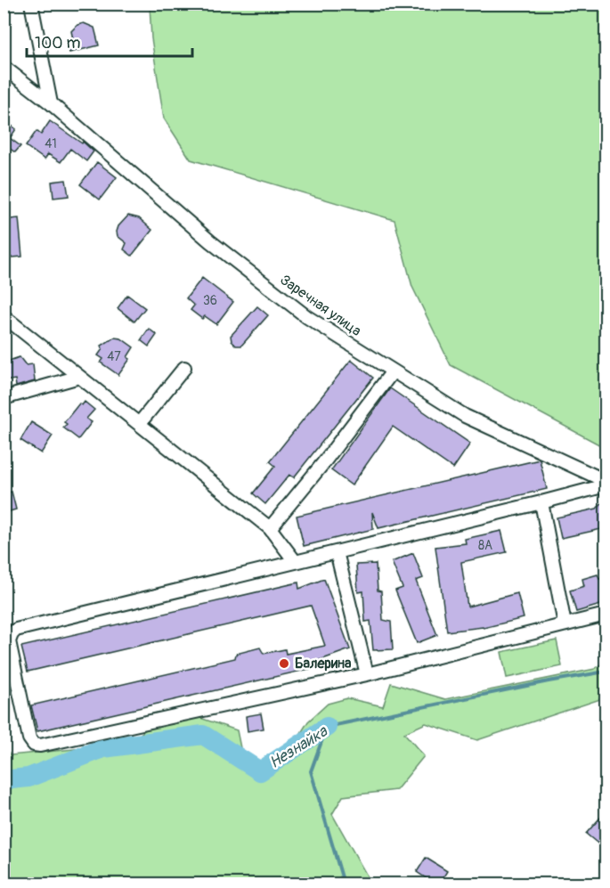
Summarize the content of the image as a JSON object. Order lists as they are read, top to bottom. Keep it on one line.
{"streets":{"street":["Заречная улица"]},"water":["Незнайка"],"places":["Балерина"],"house_numbers":["41","36","47","8А"],"scale_bar":"100 m"}
